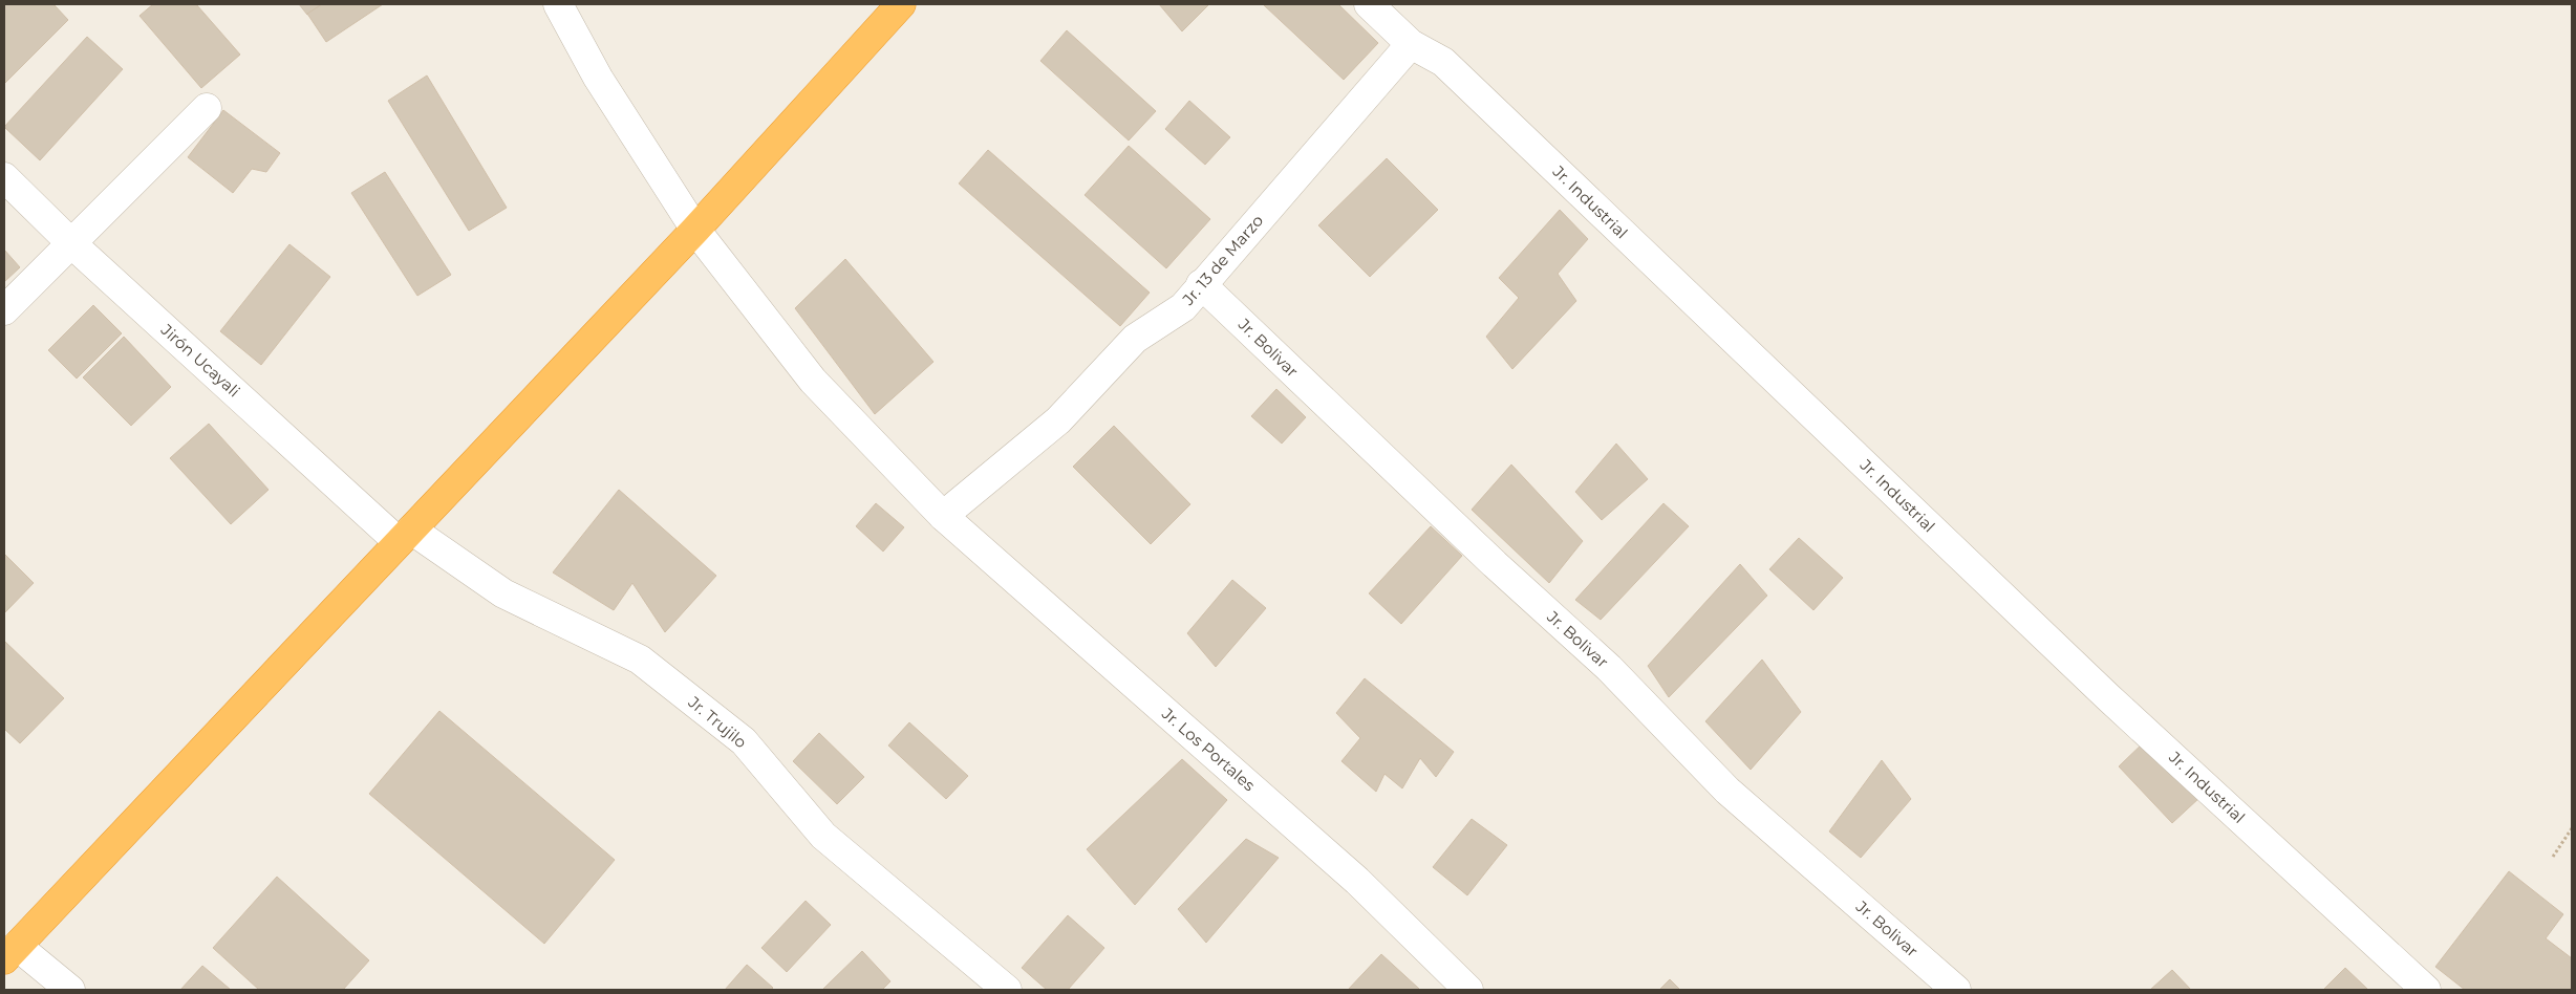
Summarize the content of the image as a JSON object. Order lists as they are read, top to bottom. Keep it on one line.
{"streets":{"street":["Jr. Industrial","Jr. 13 de Marzo","Jr. Bolivar","Jirón Ucayali","Jr. Trujilo","Jr. Los Portales"]},"crossings":[["Jr. Industrial","Jr. 13 de Marzo"],["Jr. 13 de Marzo","Jr. Bolivar"],["Jr. 13 de Marzo","Jr. Los Portales"],["Jirón Ucayali","Jr. Trujilo"]]}
